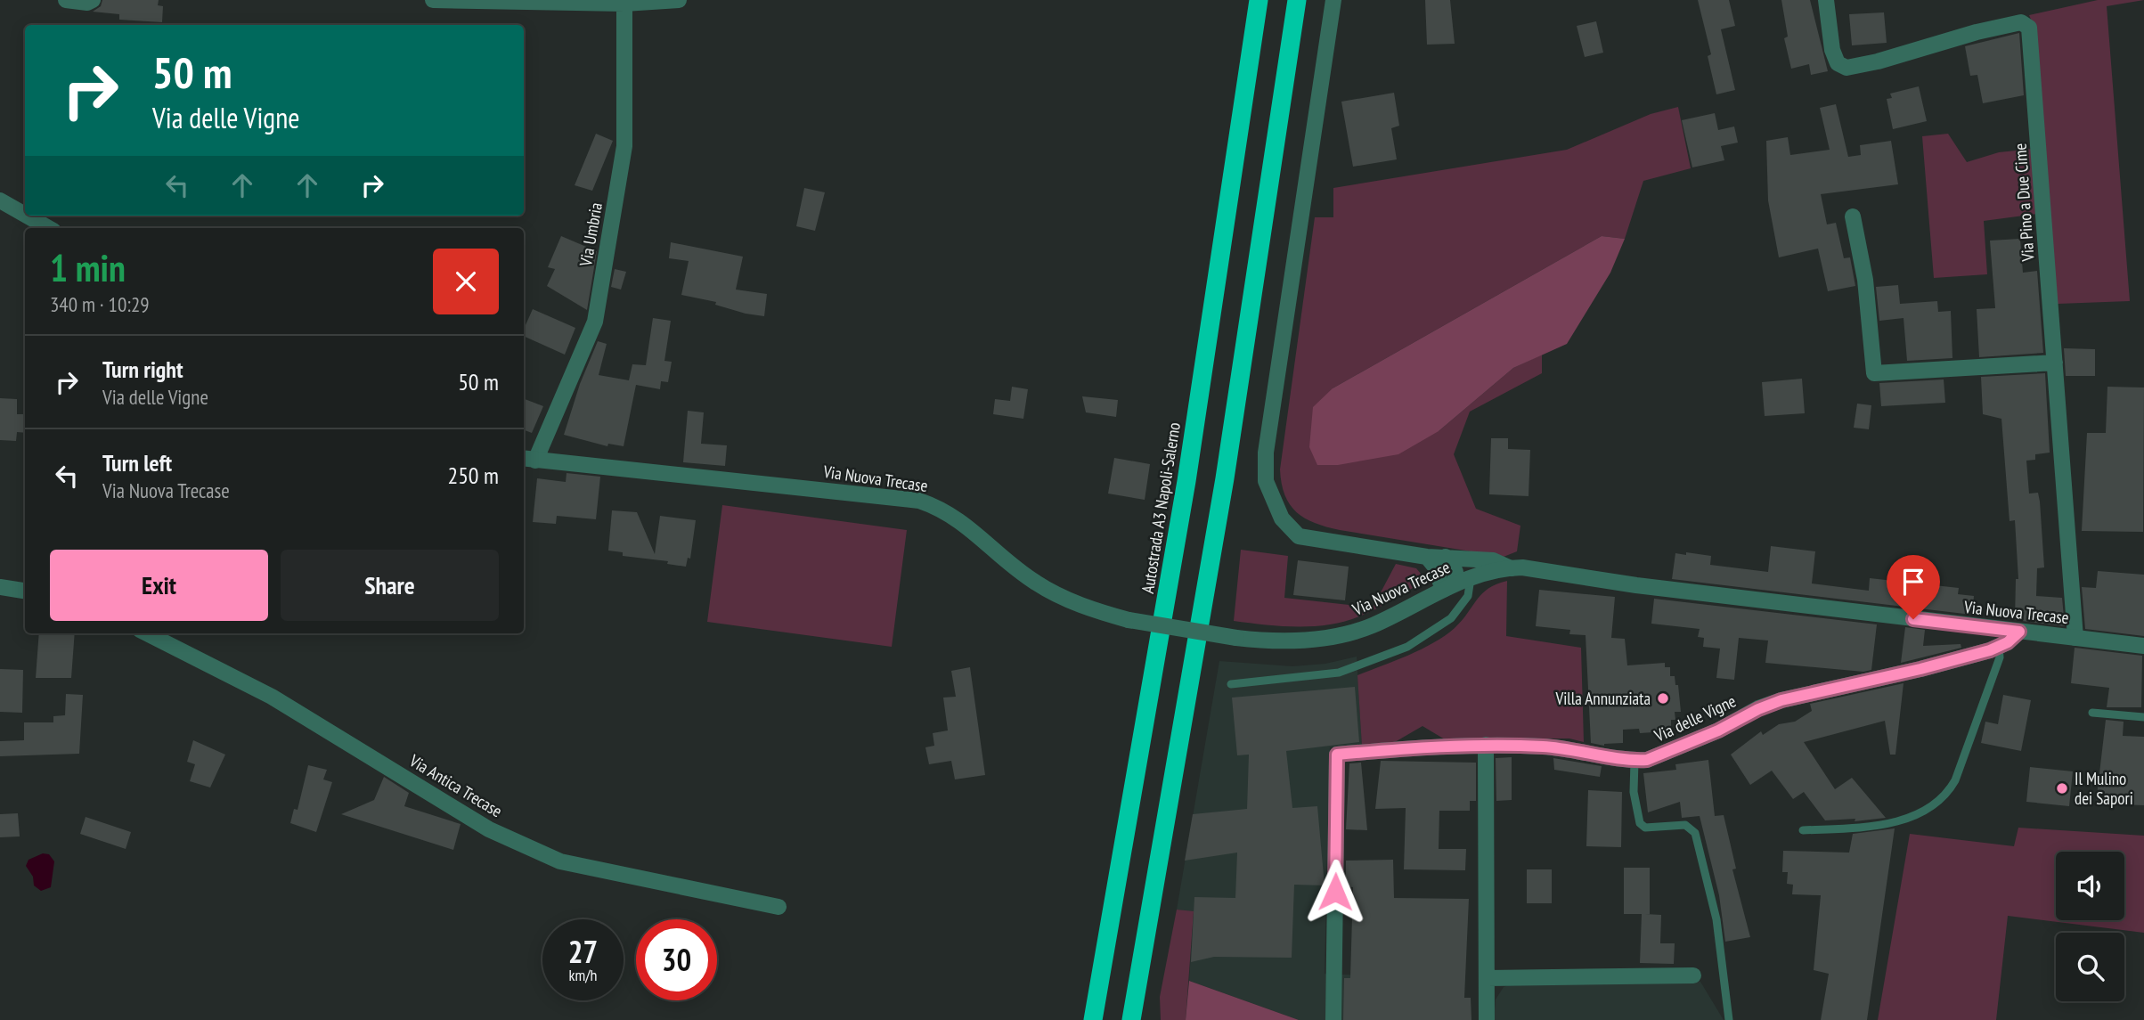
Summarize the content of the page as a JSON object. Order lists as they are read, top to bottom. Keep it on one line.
{"streets":{"highway":["Autostrada A3 Napoli-Salerno"],"street":["Via Pino a Due Cime","Via Umbria","Via Nuova Trecase","Via delle Vigne","Via Antica Trecase"]},"crossings":[["Via Pino a Due Cime","Via Nuova Trecase"],["Via Umbria","Via Nuova Trecase"],["Via Nuova Trecase","Via delle Vigne"]],"places":["Villa Annunziata","Il Mulino dei Sapori"],"page":{"turn":["50 m","Via delle Vigne"],"heading":["1 min","340 m · 10:29"],"list":[{"name":"Turn right","note":"Via delle Vigne","value":"50 m"},{"name":"Turn left","note":"Via Nuova Trecase","value":"250 m"}],"buttons":["Exit","Share"],"speed":"27 km/h","limit":"30"}}
